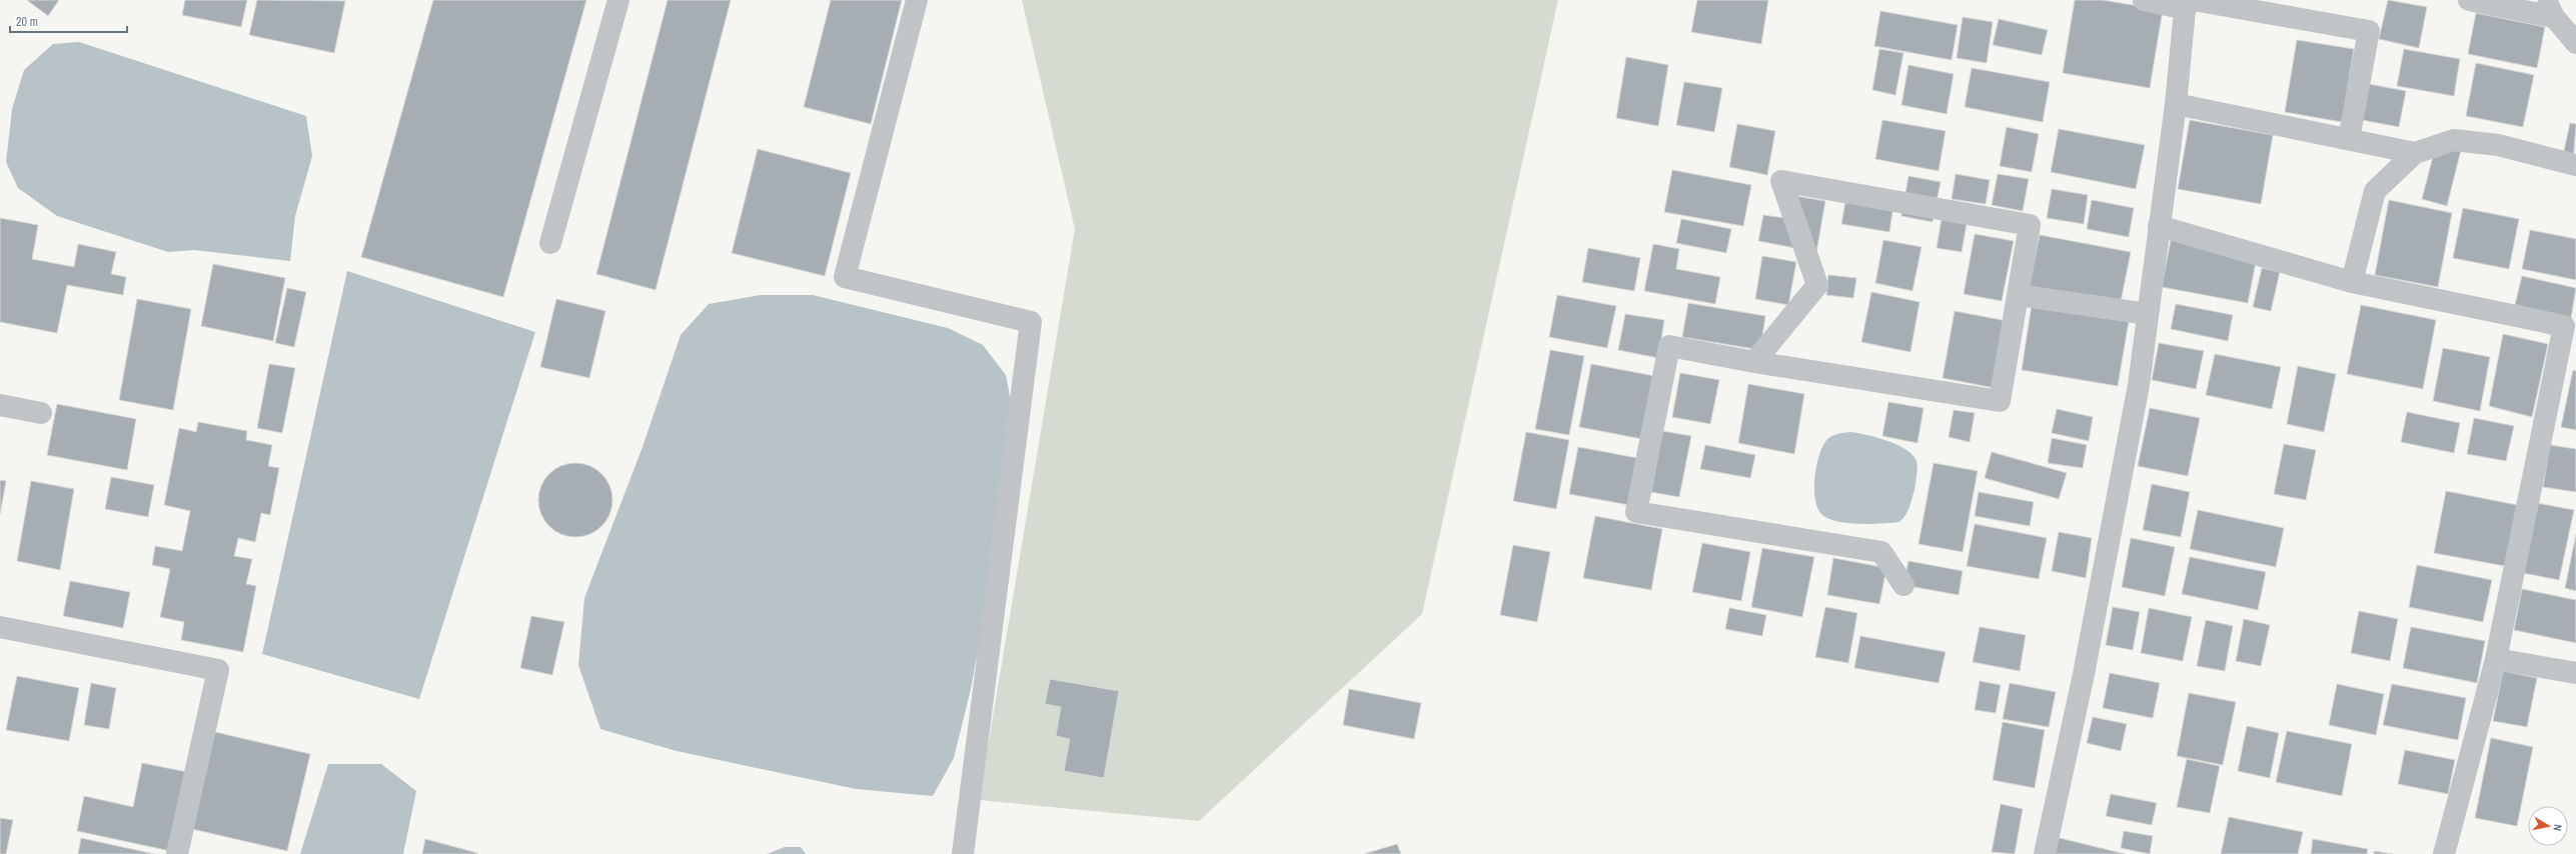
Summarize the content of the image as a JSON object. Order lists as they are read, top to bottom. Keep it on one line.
{"scale_bar":"20 m","north":"right"}
